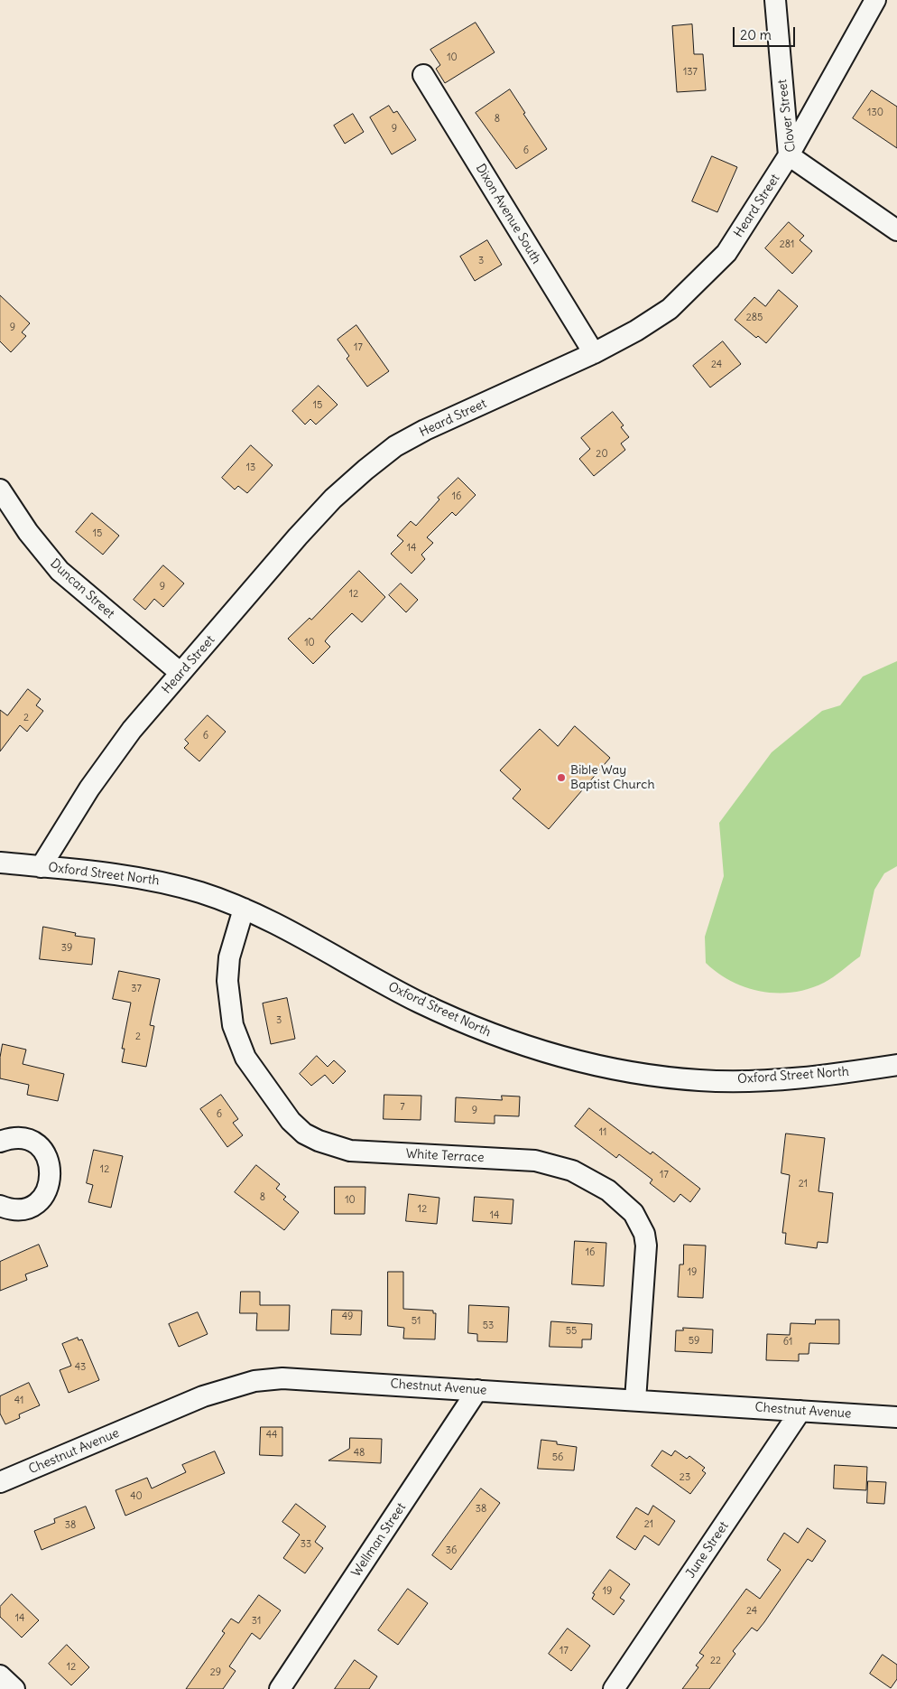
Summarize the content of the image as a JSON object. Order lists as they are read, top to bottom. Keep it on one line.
{"streets":{"street":["Clover Street","Heard Street","Dixon Avenue South","Duncan Street","Oxford Street North","White Terrace","Chestnut Avenue","Wellman Street","June Street"]},"crossings":[["Clover Street","Heard Street"],["Heard Street","Dixon Avenue South"],["Heard Street","Duncan Street"],["Heard Street","Oxford Street North"],["Oxford Street North","White Terrace"],["White Terrace","Chestnut Avenue"],["Chestnut Avenue","Wellman Street"],["Chestnut Avenue","June Street"]],"places":["Bible Way Baptist Church"],"house_numbers":["10","137","130","8","9","6","281","3","285","9","17","24","15","20","13","16","15","14","9","12","10","2","6","39","37","3","2","7","9","6","11","12","17","21","8","10","12","14","16","19","49","51","53","55","59","61","43","41","44","48","56","23","40","38","21","38","33","36","19","24","14","31","17","22","12","29"],"scale_bar":"20 m"}
